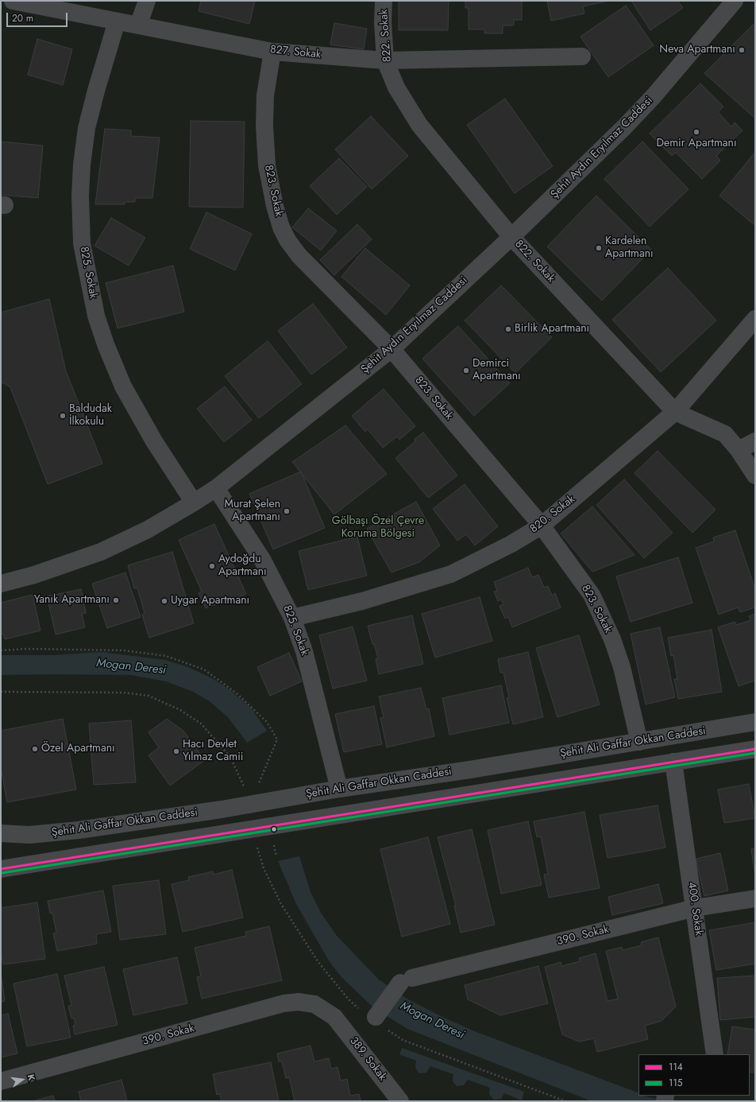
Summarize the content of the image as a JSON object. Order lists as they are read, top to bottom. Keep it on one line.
{"streets":{"street":["822. Sokak","827. Sokak","Şehit Aydın Eryılmaz Caddesi","823. Sokak","825. Sokak","820. Sokak","Şehit Ali Gaffar Okkan Caddesi","400. Sokak","390. Sokak","389. Sokak"]},"crossings":[["822. Sokak","827. Sokak"],["822. Sokak","Şehit Aydın Eryılmaz Caddesi"],["822. Sokak","820. Sokak"],["827. Sokak","823. Sokak"],["827. Sokak","825. Sokak"],["Şehit Aydın Eryılmaz Caddesi","823. Sokak"],["Şehit Aydın Eryılmaz Caddesi","825. Sokak"],["823. Sokak","820. Sokak"],["823. Sokak","Şehit Ali Gaffar Okkan Caddesi"],["825. Sokak","820. Sokak"],["825. Sokak","Şehit Ali Gaffar Okkan Caddesi"],["400. Sokak","390. Sokak"],["390. Sokak","389. Sokak"]],"water":["Mogan Deresi"],"parks":["Gölbaşı Özel Çevre Koruma Bölgesi"],"places":["Neva Apartmanı","Demir Apartmanı","Kardelen Apartmanı","Birlik Apartmanı","Demirci Apartmanı","Baldudak İlkokulu","Murat Şelen Apartmanı","Aydoğdu Apartmanı","Yanık Apartmanı","Uygar Apartmanı","Özel Apartmanı","Hacı Devlet Yılmaz Camii"],"lines":["transit line 114","transit line 115"],"legend":["114","115"],"scale_bar":"20 m","north":"right"}
